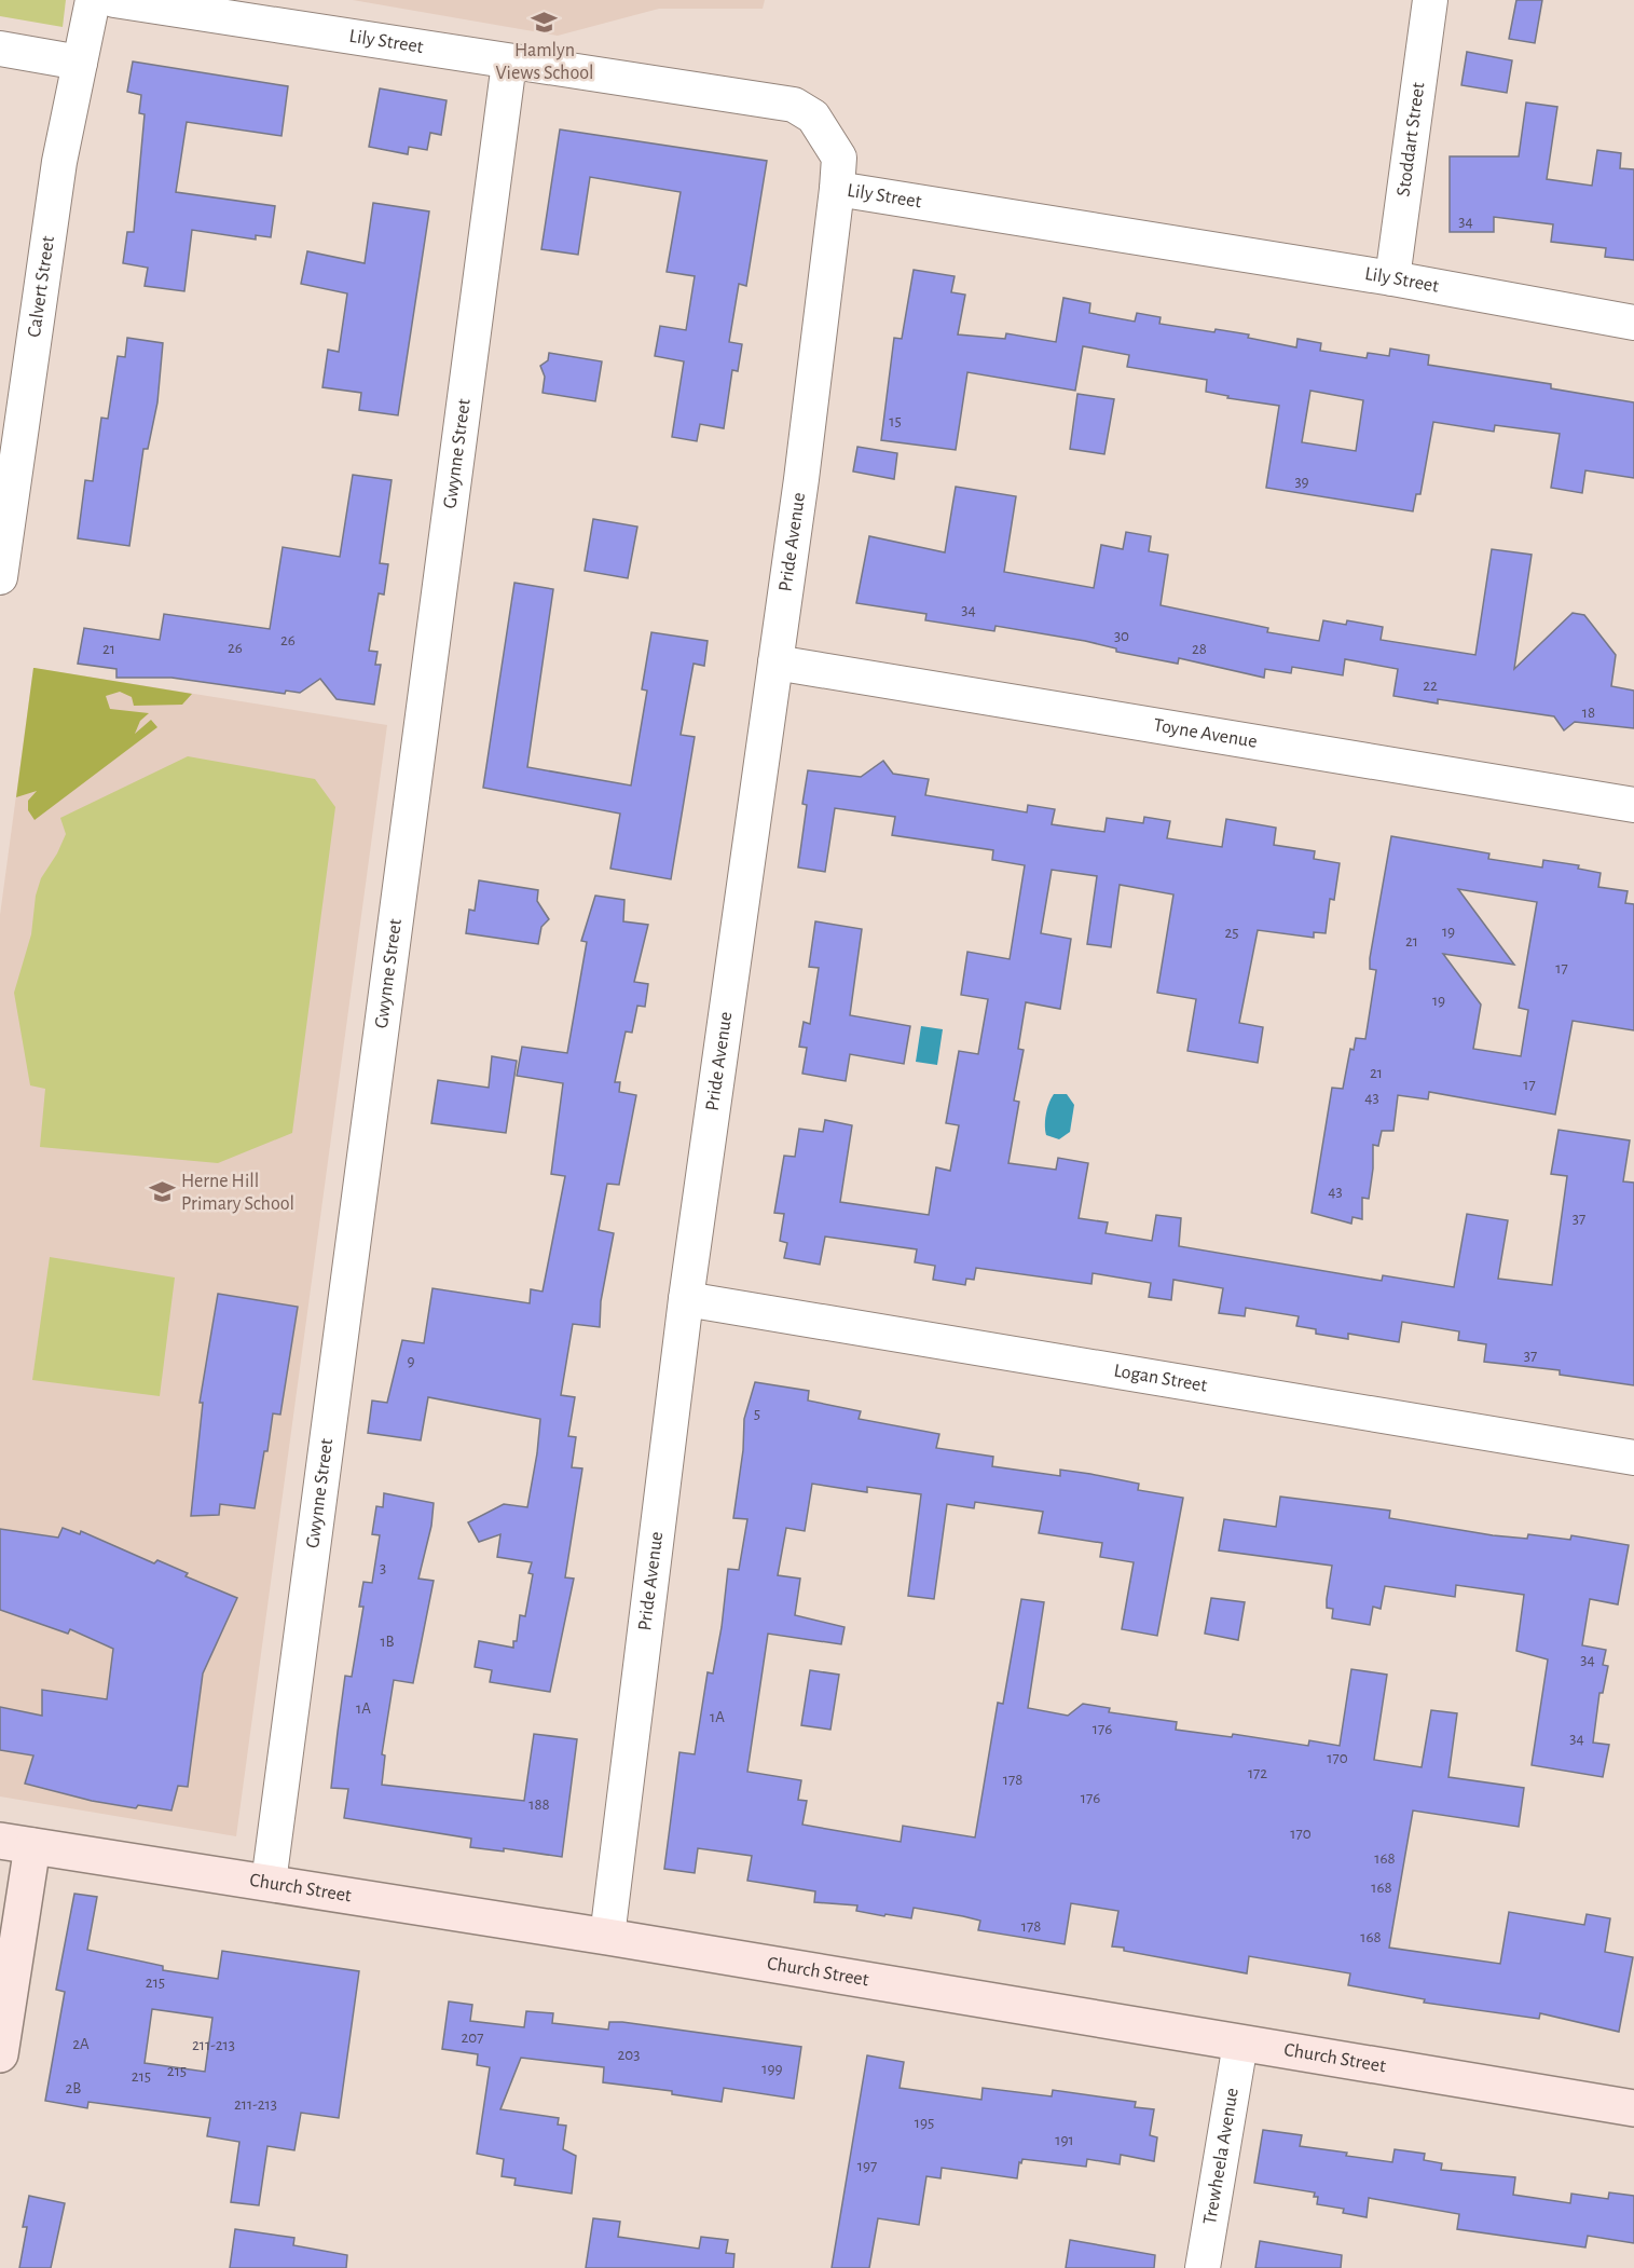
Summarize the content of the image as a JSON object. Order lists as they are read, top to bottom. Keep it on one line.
{"streets":{"street":["Lily Street","Stoddart Street","Calvert Street","Gwynne Street","Pride Avenue","Toyne Avenue","Logan Street","Church Street","Trewheela Avenue"]},"crossings":[["Lily Street","Stoddart Street"],["Lily Street","Gwynne Street"],["Lily Street","Pride Avenue"],["Gwynne Street","Church Street"],["Pride Avenue","Toyne Avenue"],["Pride Avenue","Logan Street"],["Pride Avenue","Church Street"],["Church Street","Trewheela Avenue"]],"places":{"school or university":["Hamlyn Views School","Herne Hill Primary School"]},"house_numbers":["34","15","39","34","30","26","26","21","28","22","18","19","25","21","17","19","21","17","43","43","37","37","9","5","3","1B","34","1A","1A","176","34","170","172","178","176","188","170","168","168","178","168","215","207","2A","211-213","203","199","215","215","2B","211-213","195","191","197"]}
